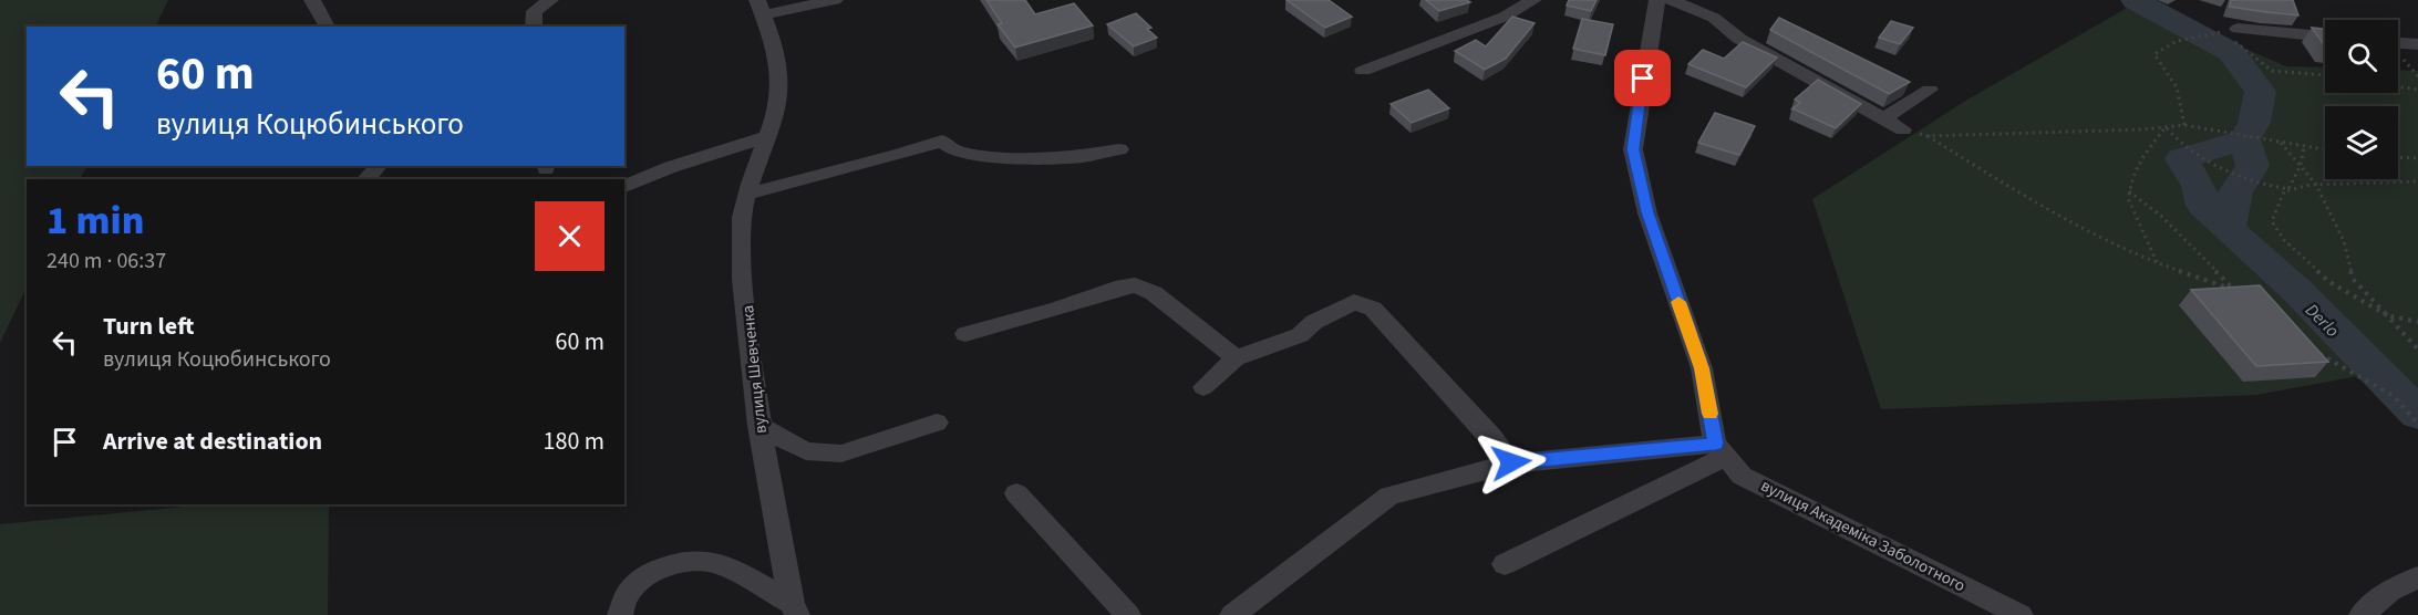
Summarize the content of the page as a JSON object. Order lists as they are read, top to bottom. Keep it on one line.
{"streets":{"street":["вулиця Шевченка","вулиця Академіка Заболотного"]},"water":["Derlo"],"page":{"turn":["60 m","вулиця Коцюбинського"],"heading":["1 min","240 m · 06:37"],"list":[{"name":"Turn left","note":"вулиця Коцюбинського","value":"60 m"},{"name":"Arrive at destination","value":"180 m"}]}}
